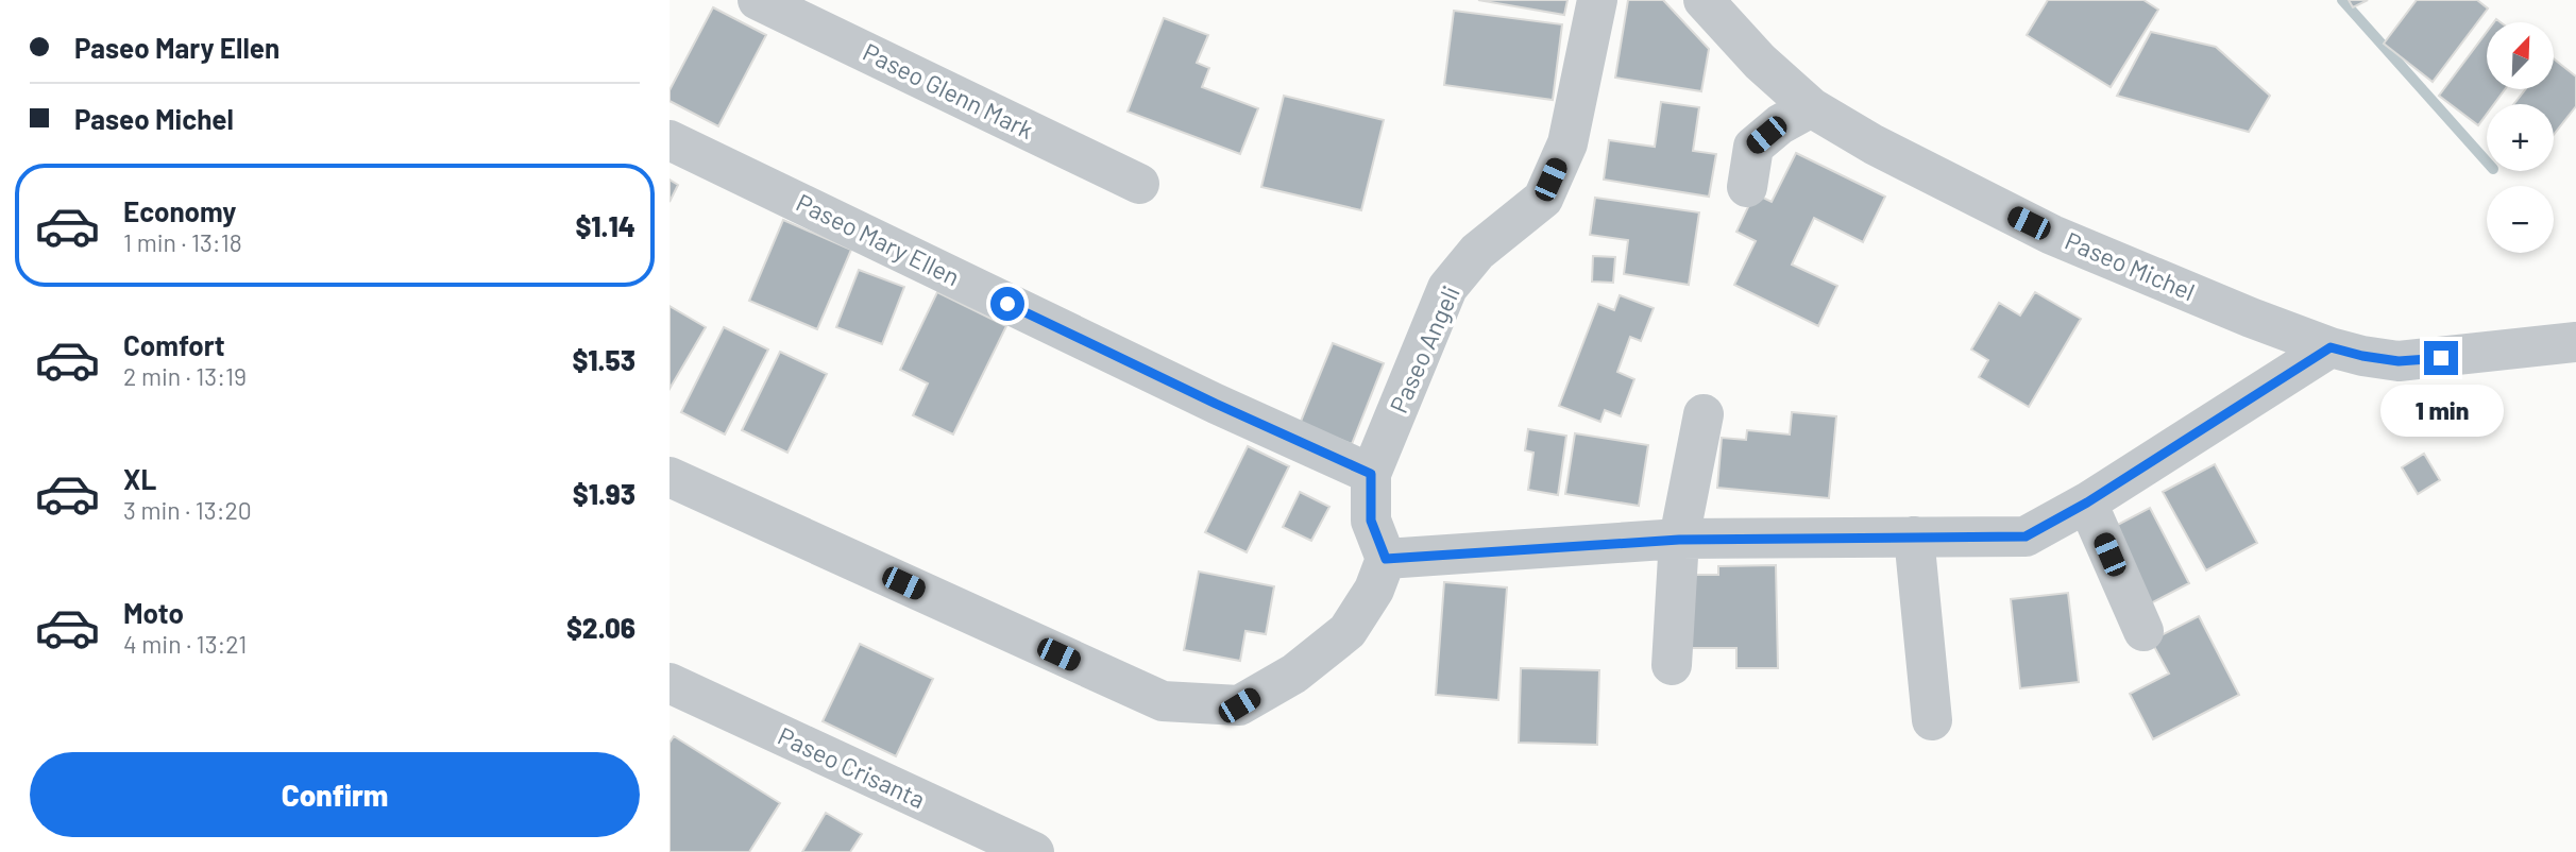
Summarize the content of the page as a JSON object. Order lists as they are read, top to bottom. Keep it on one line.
{"streets":{"street":["Paseo Glenn Mark","Paseo Mary Ellen","Paseo Michel","Paseo Angeli","Paseo Crisanta"]},"crossings":[["Paseo Mary Ellen","Paseo Angeli"]],"north":"top right","page":{"banner":["Paseo Mary Ellen","Paseo Michel"],"map_buttons":["+","−"],"list":[{"name":"Economy","note":"1 min · 13:18","value":"$1.14"},{"name":"Comfort","note":"2 min · 13:19","value":"$1.53"},{"name":"XL","note":"3 min · 13:20","value":"$1.93"},{"name":"Moto","note":"4 min · 13:21","value":"$2.06"}],"bubble":"1 min","buttons":"Confirm"}}
